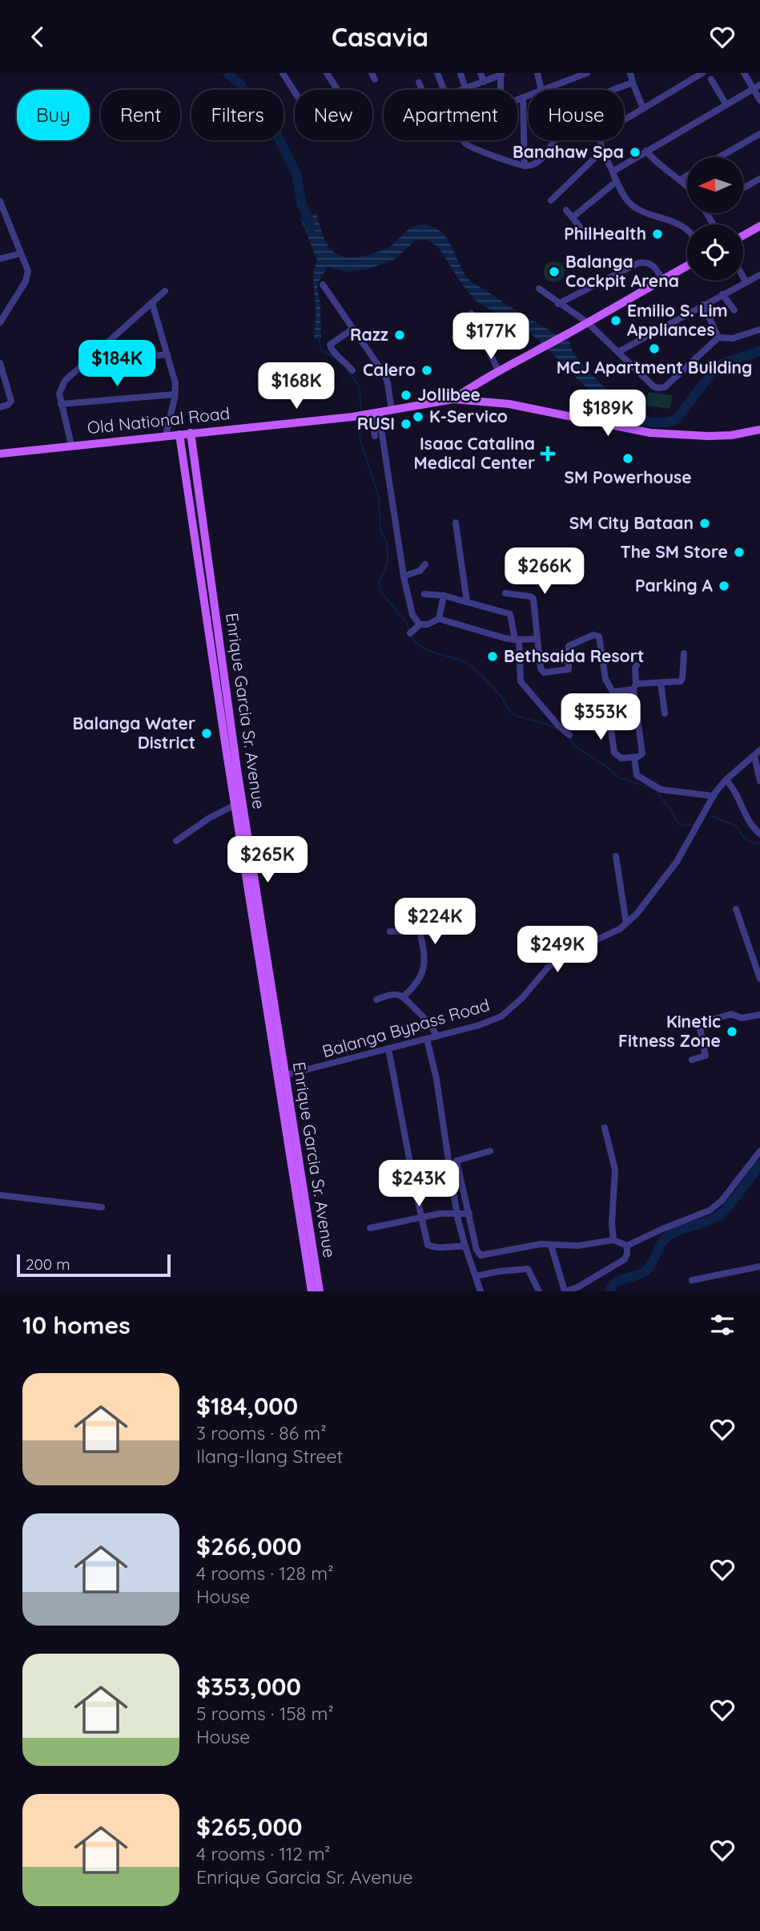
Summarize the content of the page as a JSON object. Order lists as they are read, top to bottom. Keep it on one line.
{"streets":{"main road":["Old National Road","Enrique Garcia Sr. Avenue"],"street":["Balanga Bypass Road"]},"crossings":[["Old National Road","Enrique Garcia Sr. Avenue"],["Enrique Garcia Sr. Avenue","Balanga Bypass Road"]],"places":{"other":["Banahaw Spa","PhilHealth","Balanga Cockpit Arena","Emilio S. Lim Appliances","Razz","MCJ Apartment Building","Calero","Jollibee","K-Servico","RUSI","SM Powerhouse","SM City Bataan","The SM Store","Parking A","Bethsaida Resort","Balanga Water District","Kinetic Fitness Zone"],"health":["Isaac Catalina Medical Center"]},"scale_bar":"200 m","north":"left","page":{"header":"Casavia","chip":["Buy","Rent","Filters","New","Apartment","House"],"price":["$177K","$184K","$168K","$189K","$266K","$353K","$265K","$224K","$249K","$243K"],"scale":"200 m","heading":"10 homes","list":[{"name":"$184,000","note":"3 rooms · 86 m² · Ilang-Ilang Street"},{"name":"$266,000","note":"4 rooms · 128 m² · House"},{"name":"$353,000","note":"5 rooms · 158 m² · House"},{"name":"$265,000","note":"4 rooms · 112 m² · Enrique Garcia Sr. Avenue"}]}}
